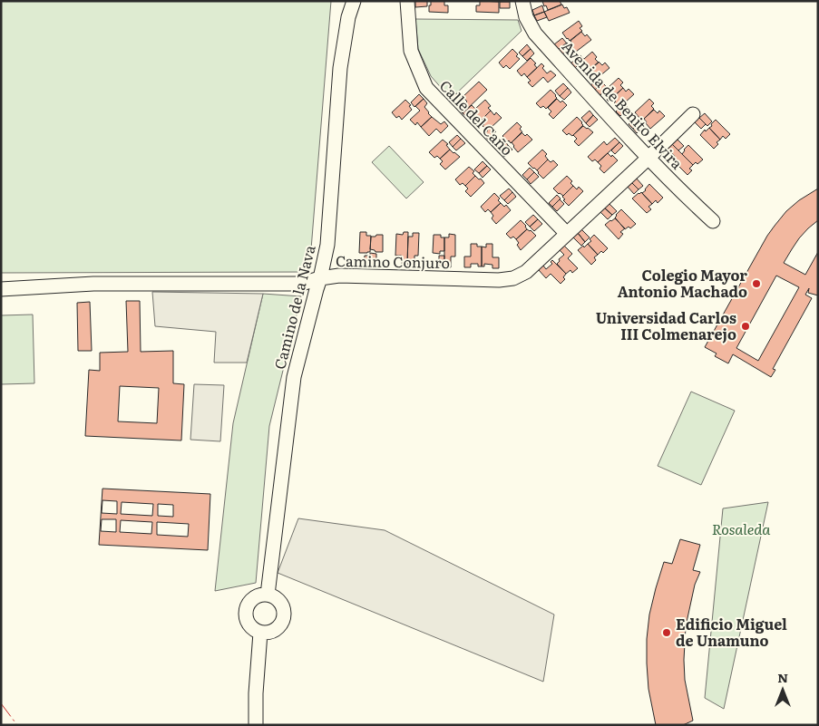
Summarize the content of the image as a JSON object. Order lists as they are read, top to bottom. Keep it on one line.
{"streets":{"street":["Avenida de Benito Elvira","Calle del Caño","Camino Conjuro","Camino de la Nava"]},"crossings":[["Avenida de Benito Elvira","Camino Conjuro"],["Calle del Caño","Camino Conjuro"],["Camino Conjuro","Camino de la Nava"]],"parks":["Rosaleda"],"places":["Colegio Mayor Antonio Machado","Universidad Carlos III Colmenarejo","Edificio Miguel de Unamuno"],"north":"top"}
